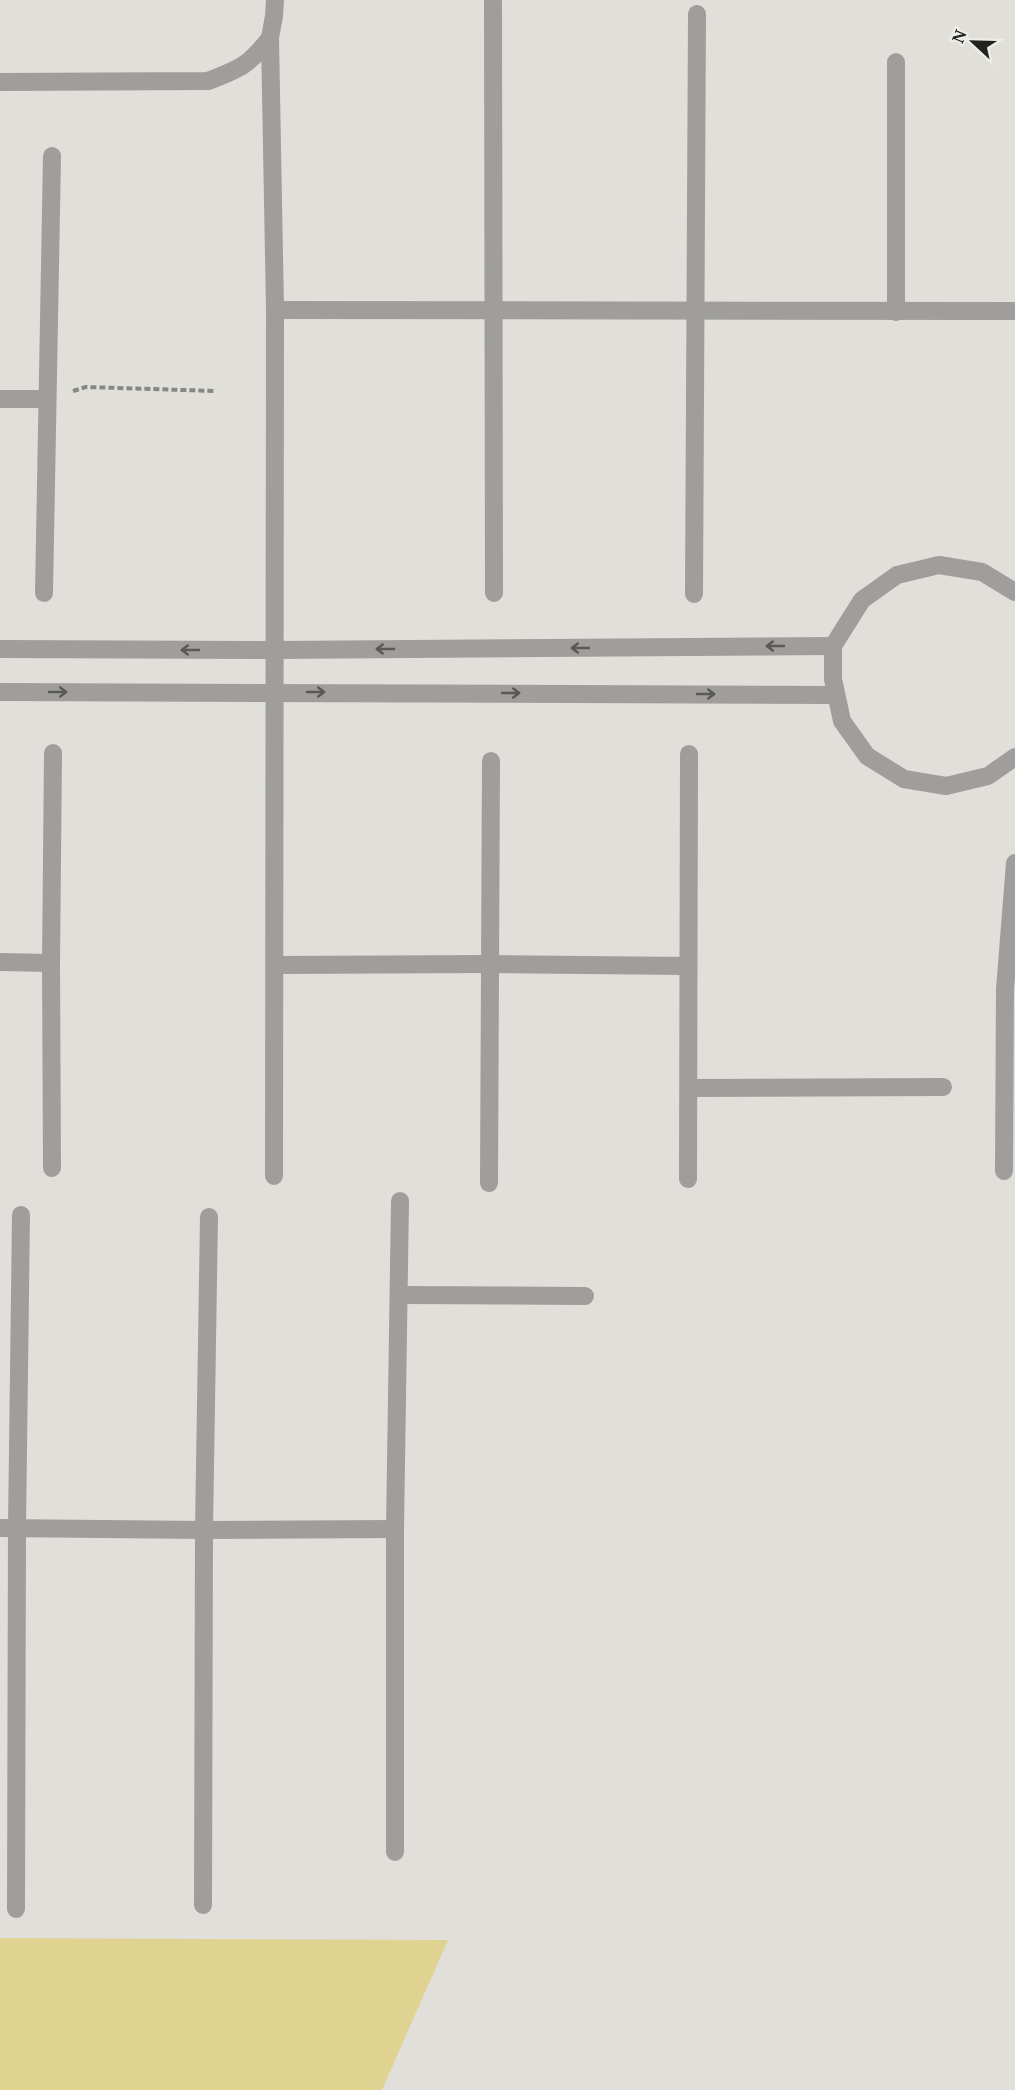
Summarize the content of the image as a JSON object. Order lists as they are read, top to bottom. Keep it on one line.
{"north":"left"}
